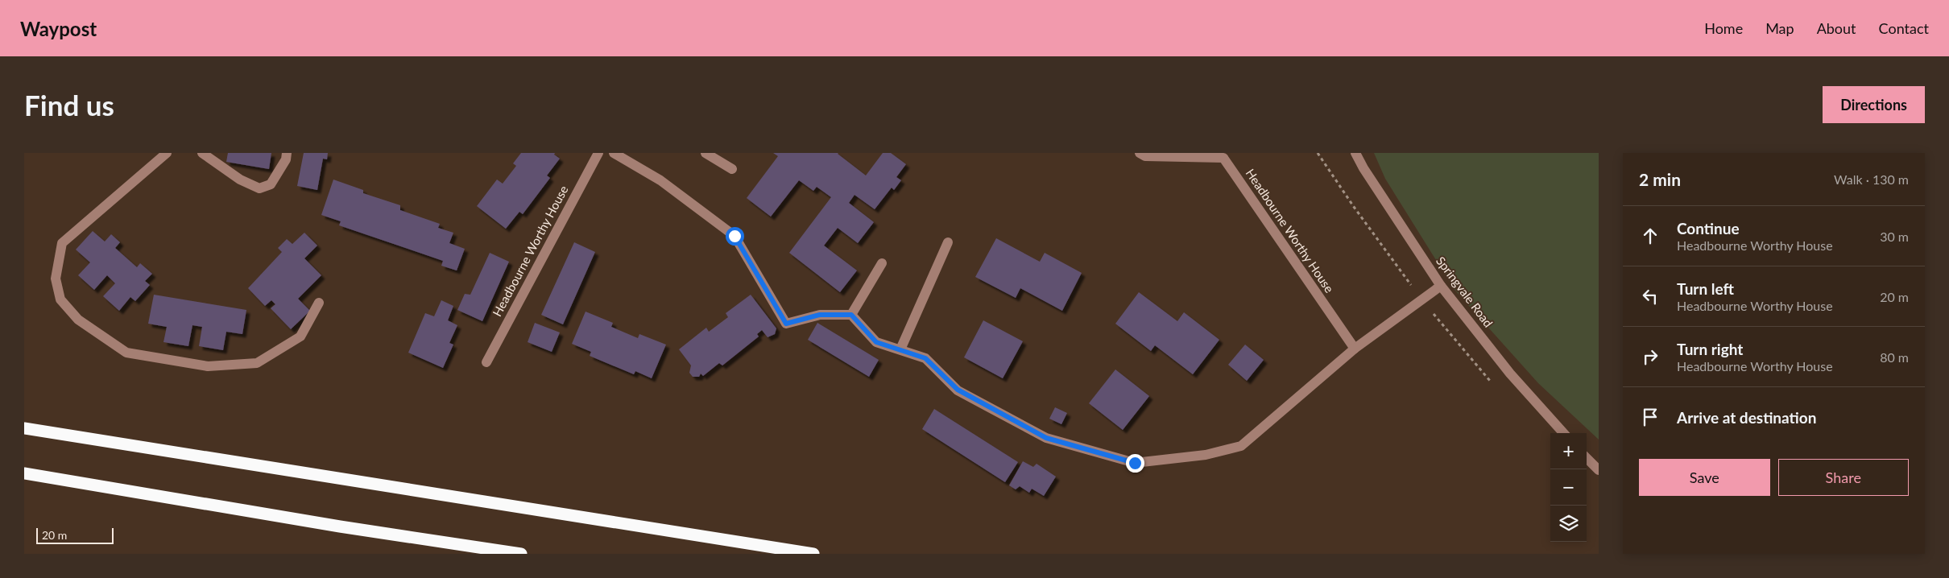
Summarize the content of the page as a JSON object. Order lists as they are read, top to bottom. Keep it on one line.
{"streets":{"street":["Headbourne Worthy House","Springvale Road"]},"scale_bar":"20 m","page":{"header":"Waypost","nav":["Home","Map","About","Contact"],"buttons":["Directions",["Save","Share"]],"title":"Find us","heading":["2 min","Walk · 130 m"],"list":[["Continue","Headbourne Worthy House","30 m"],["Turn left","Headbourne Worthy House","20 m"],["Turn right","Headbourne Worthy House","80 m"],"Arrive at destination"],"map_buttons":["+","−"],"scale":"20 m"}}
